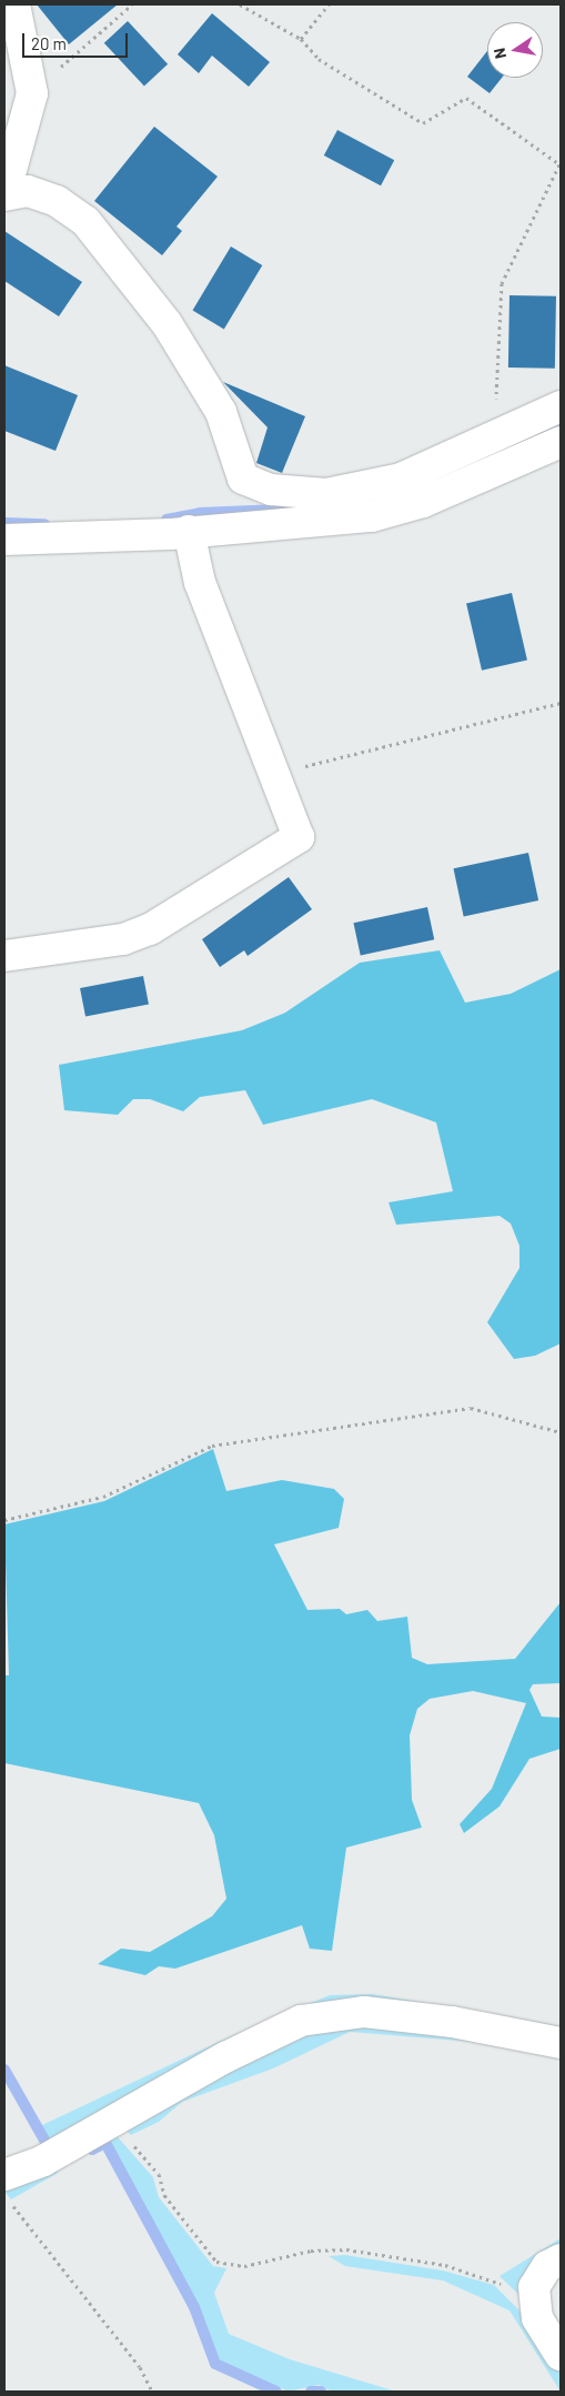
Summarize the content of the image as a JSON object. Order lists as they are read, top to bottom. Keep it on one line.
{"scale_bar":"20 m","north":"left"}
